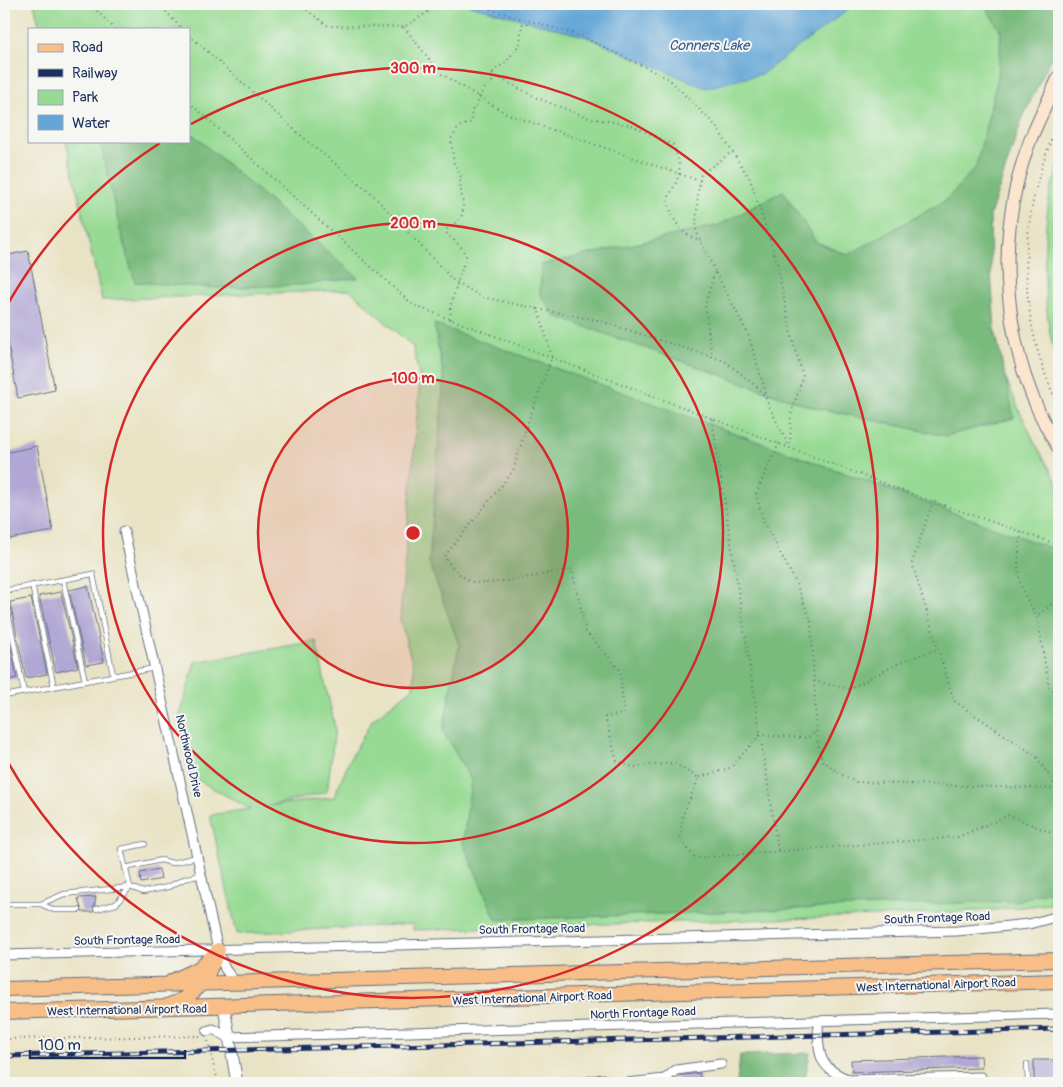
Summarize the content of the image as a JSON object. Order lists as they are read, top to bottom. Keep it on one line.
{"streets":{"main road":["West International Airport Road"],"street":["Northwood Drive","South Frontage Road","North Frontage Road"]},"crossings":[["Northwood Drive","South Frontage Road"],["Northwood Drive","West International Airport Road"]],"water":["Conners Lake"],"legend":["Road","Railway","Park","Water"],"scale_bar":"100 m","rings":["300 m","200 m","100 m"]}
